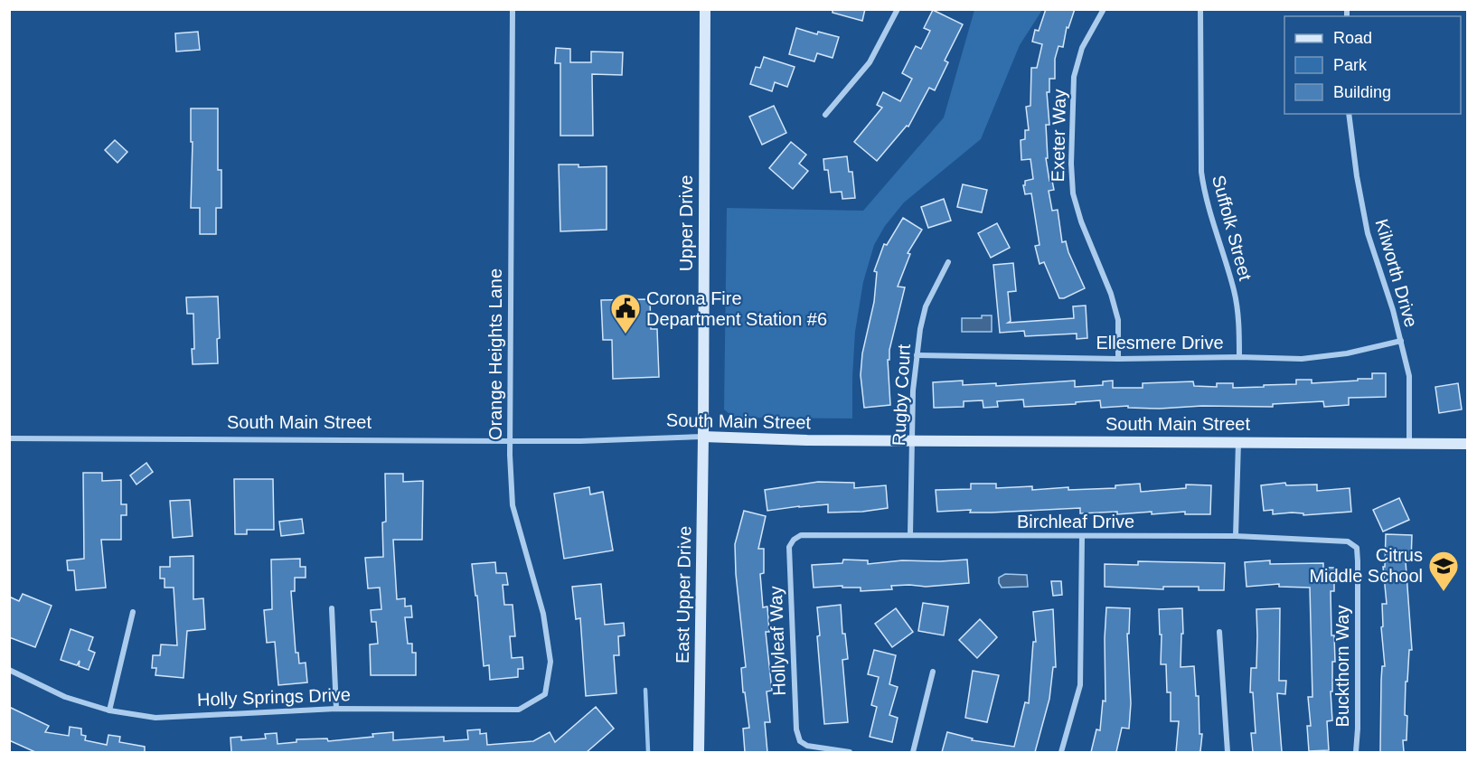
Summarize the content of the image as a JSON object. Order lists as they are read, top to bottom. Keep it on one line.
{"streets":{"main road":["Upper Drive","South Main Street","East Upper Drive"],"street":["Exeter Way","Suffolk Street","Kilworth Drive","Ellesmere Drive","Orange Heights Lane","Rugby Court","Birchleaf Drive","Hollyleaf Way","Buckthorn Way","Holly Springs Drive"]},"crossings":[["Exeter Way","Ellesmere Drive"],["Upper Drive","South Main Street"],["Upper Drive","East Upper Drive"],["Suffolk Street","Ellesmere Drive"],["Kilworth Drive","Ellesmere Drive"],["Kilworth Drive","South Main Street"],["Ellesmere Drive","Rugby Court"],["Orange Heights Lane","South Main Street"],["Orange Heights Lane","Holly Springs Drive"],["Rugby Court","South Main Street"],["Rugby Court","Birchleaf Drive"],["South Main Street","East Upper Drive"],["Birchleaf Drive","Hollyleaf Way"],["Birchleaf Drive","Buckthorn Way"]],"places":{"public building":["Corona Fire Department Station #6"],"school or university":["Citrus Middle School"]},"legend":["Road","Park","Building"]}
